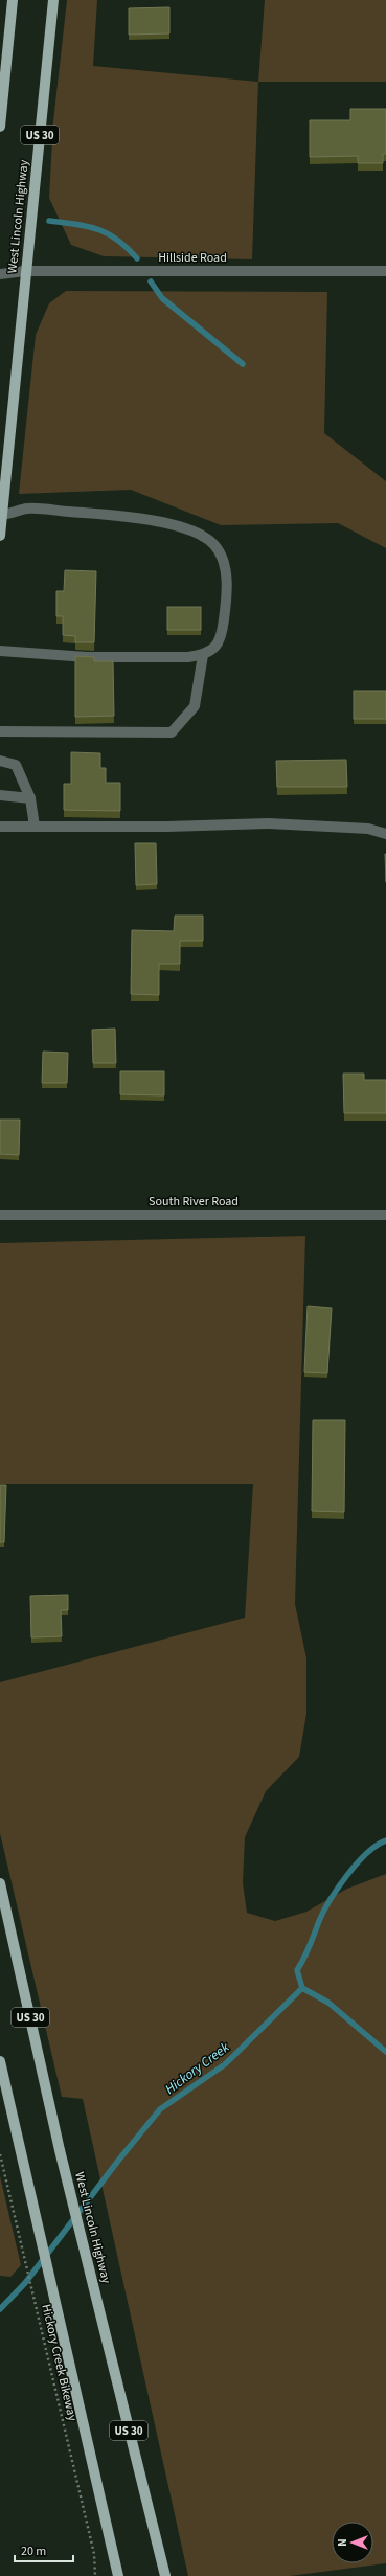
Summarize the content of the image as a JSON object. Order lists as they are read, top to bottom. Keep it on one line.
{"streets":{"main road":["US 30","West Lincoln Highway"],"street":["Hillside Road","South River Road"],"path":["Hickory Creek Bikeway"]},"crossings":[["West Lincoln Highway","Hillside Road"]],"water":["Hickory Creek"],"scale_bar":"20 m","north":"left"}
